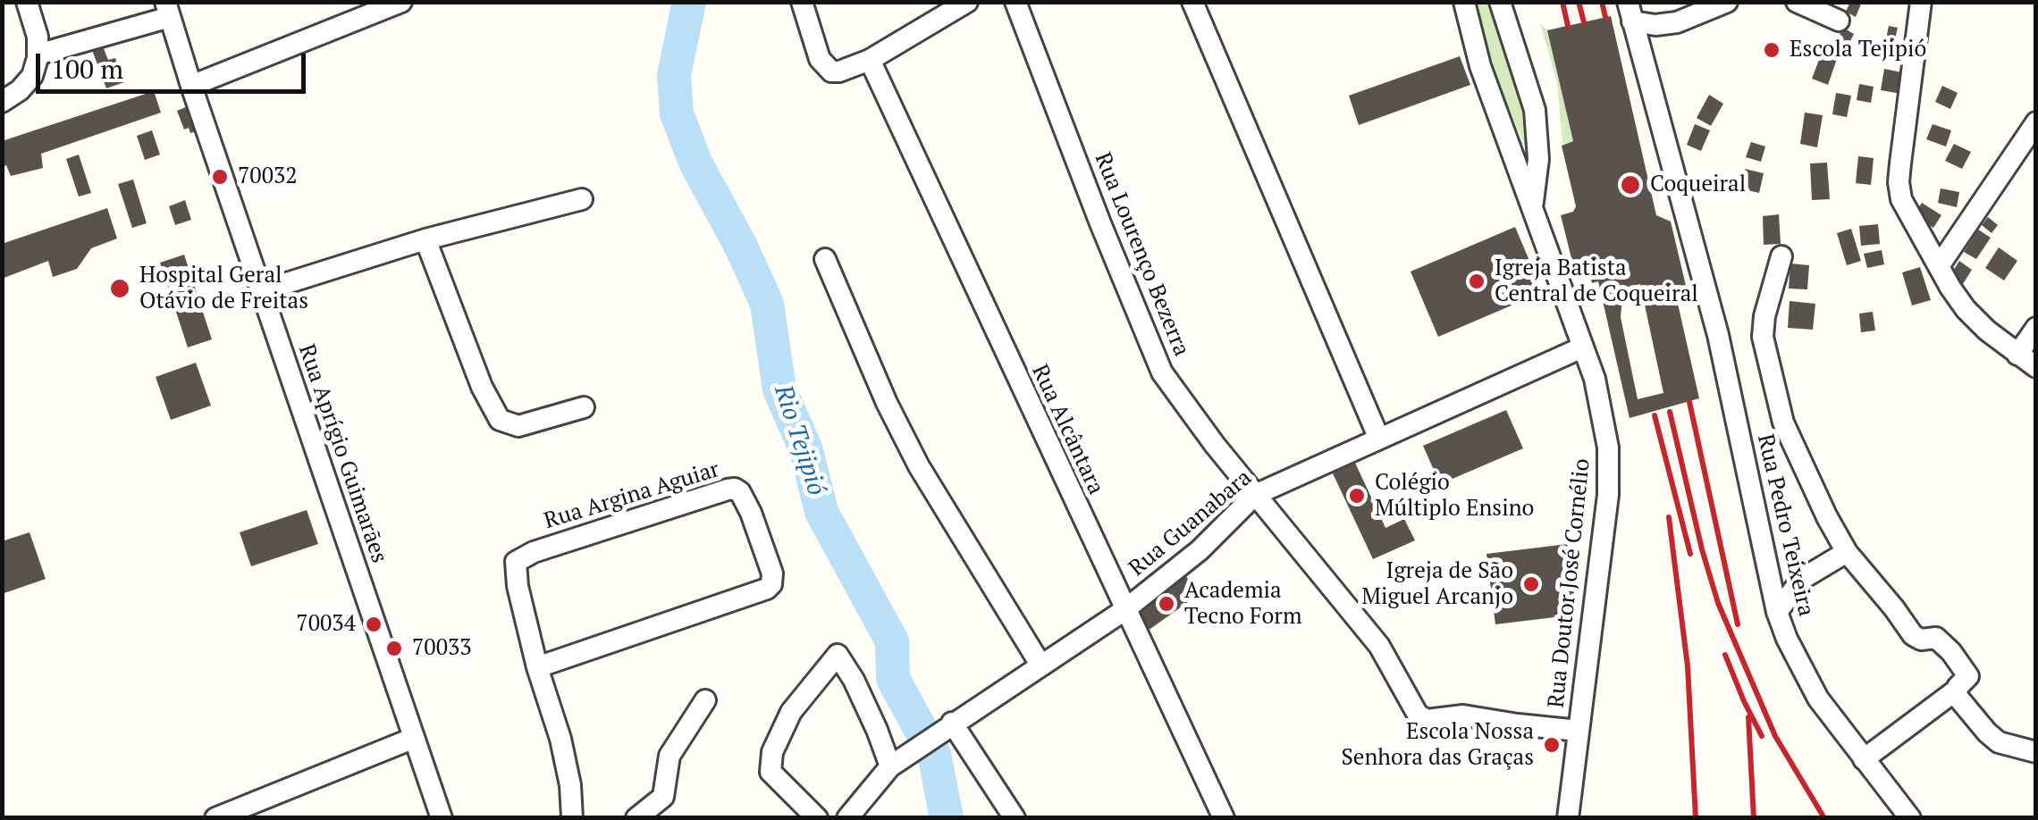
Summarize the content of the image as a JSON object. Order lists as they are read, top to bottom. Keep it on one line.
{"streets":{"street":["Rua Lourenço Bezerra","Rua Alcântara","Rua Aprígio Guimarães","Rua Argina Aguiar","Rua Guanabara","Rua Pedro Teixeira","Rua Doutor José Cornélio"]},"crossings":[["Rua Lourenço Bezerra","Rua Guanabara"],["Rua Lourenço Bezerra","Rua Doutor José Cornélio"],["Rua Alcântara","Rua Guanabara"],["Rua Guanabara","Rua Doutor José Cornélio"]],"water":["Rio Tejipió"],"places":["Escola Tejipió","70032","Coqueiral","Igreja Batista Central de Coqueiral","Hospital Geral Otávio de Freitas","Colégio Múltiplo Ensino","Igreja de São Miguel Arcanjo","Academia Tecno Form","70034","70033","Escola Nossa Senhora das Graças"],"scale_bar":"100 m"}
